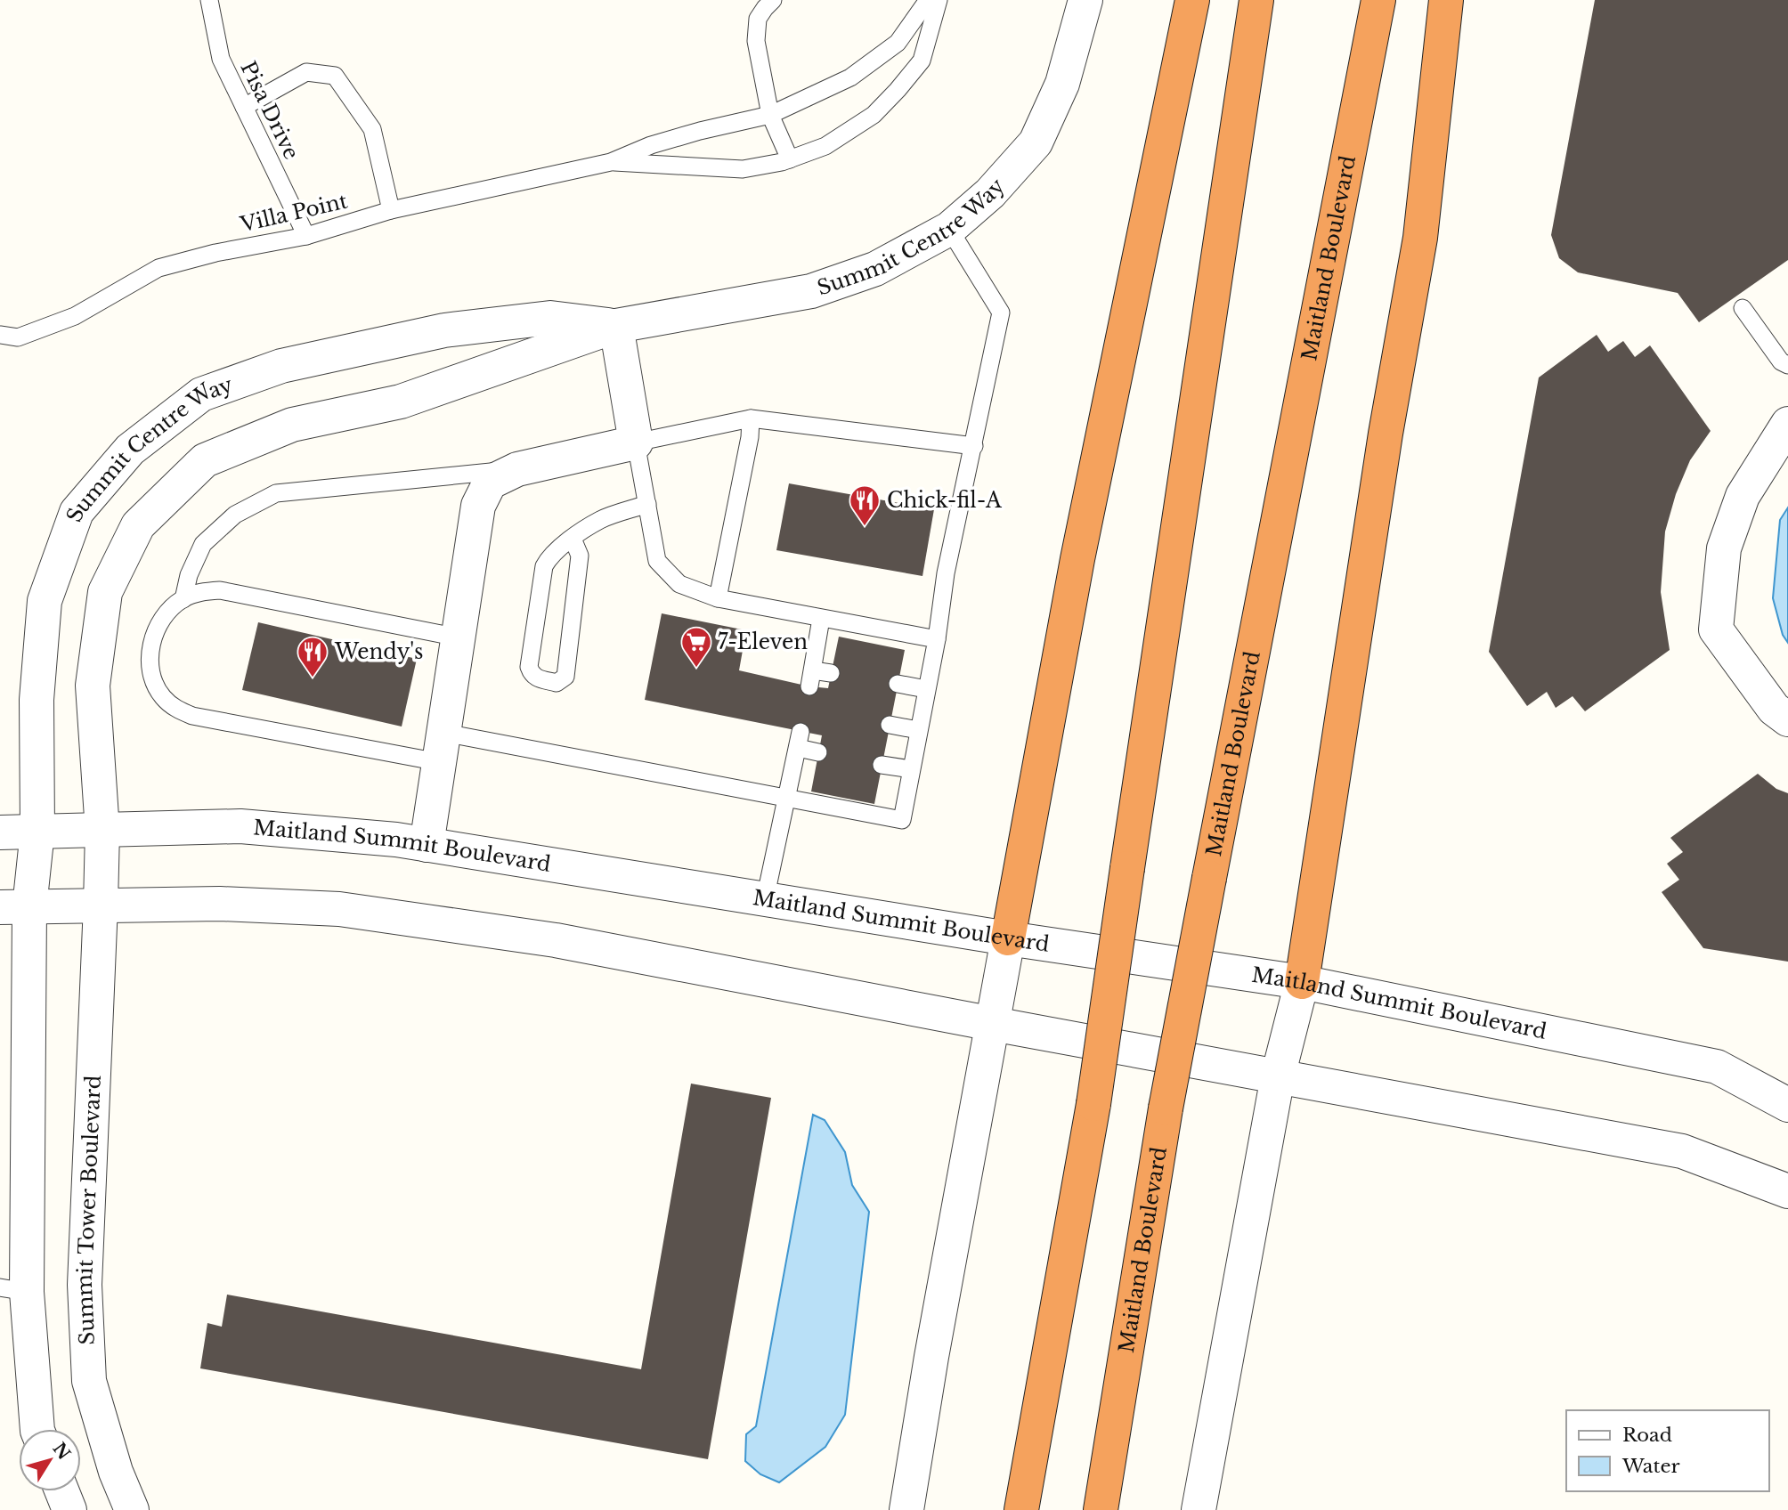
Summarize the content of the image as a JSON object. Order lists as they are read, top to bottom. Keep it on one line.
{"streets":{"highway":["Maitland Boulevard"],"street":["Summit Centre Way","Maitland Summit Boulevard","Summit Tower Boulevard"],"lane":["Pisa Drive","Villa Point"]},"crossings":[["Pisa Drive","Villa Point"],["Summit Centre Way","Maitland Summit Boulevard"],["Summit Centre Way","Summit Tower Boulevard"]],"places":{"restaurant":["Chick-fil-A","Wendy's"],"supermarket":["7-Eleven"]},"legend":["Road","Water"],"north":"top right"}
